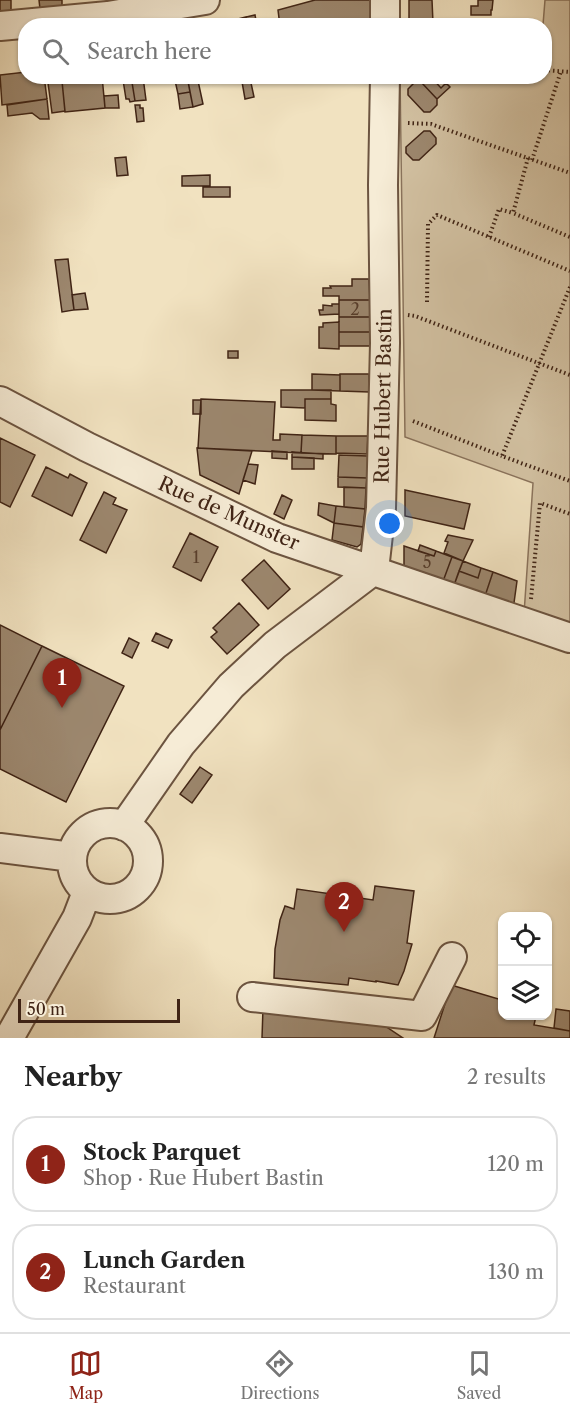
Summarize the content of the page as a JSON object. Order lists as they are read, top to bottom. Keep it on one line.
{"streets":{"street":["Rue Hubert Bastin","Rue de Munster"]},"crossings":[["Rue Hubert Bastin","Rue de Munster"]],"house_numbers":["2","1","5"],"scale_bar":"50 m","page":{"search":"Search here","pins":["1","2"],"scale":"50 m","heading":["Nearby","2 results"],"list":[{"mark":"1","name":"Stock Parquet","note":"Shop · Rue Hubert Bastin","value":"120 m"},{"mark":"2","name":"Lunch Garden","note":"Restaurant","value":"130 m"}],"nav":["Map","Directions","Saved"]}}
